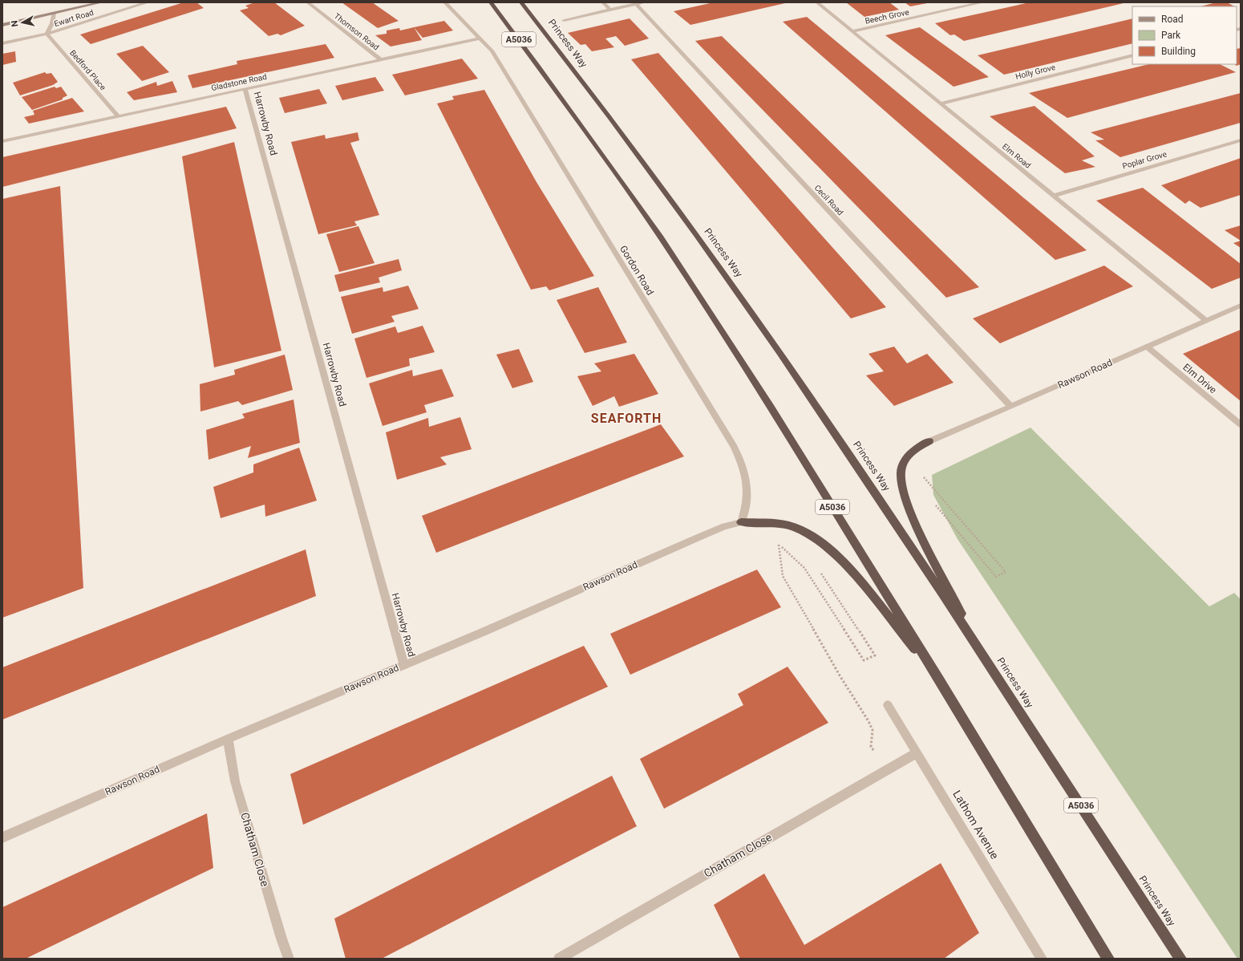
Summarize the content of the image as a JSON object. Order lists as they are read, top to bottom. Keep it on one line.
{"streets":{"highway":["A5036","Princess Way"],"main road":["Ewart Road"],"street":["Beech Grove","Thomson Road","Bedford Place","Holly Grove","Gladstone Road","Harrowby Road","Elm Road","Poplar Grove","Cecil Road","Gordon Road","Rawson Road","Elm Drive","Lathom Avenue","Chatham Close"]},"crossings":[["Beech Grove","Elm Road"],["Ewart Road","Bedford Place"],["Thomson Road","Gladstone Road"],["Bedford Place","Gladstone Road"],["Holly Grove","Elm Road"],["Gladstone Road","Harrowby Road"],["Gladstone Road","Gordon Road"],["Harrowby Road","Rawson Road"],["Elm Road","Poplar Grove"],["Elm Road","Rawson Road"],["Cecil Road","Rawson Road"],["Gordon Road","Rawson Road"],["Rawson Road","Elm Drive"],["Rawson Road","Chatham Close"],["Lathom Avenue","Chatham Close"]],"districts":["SEAFORTH"],"legend":["Road","Park","Building"],"north":"left"}
